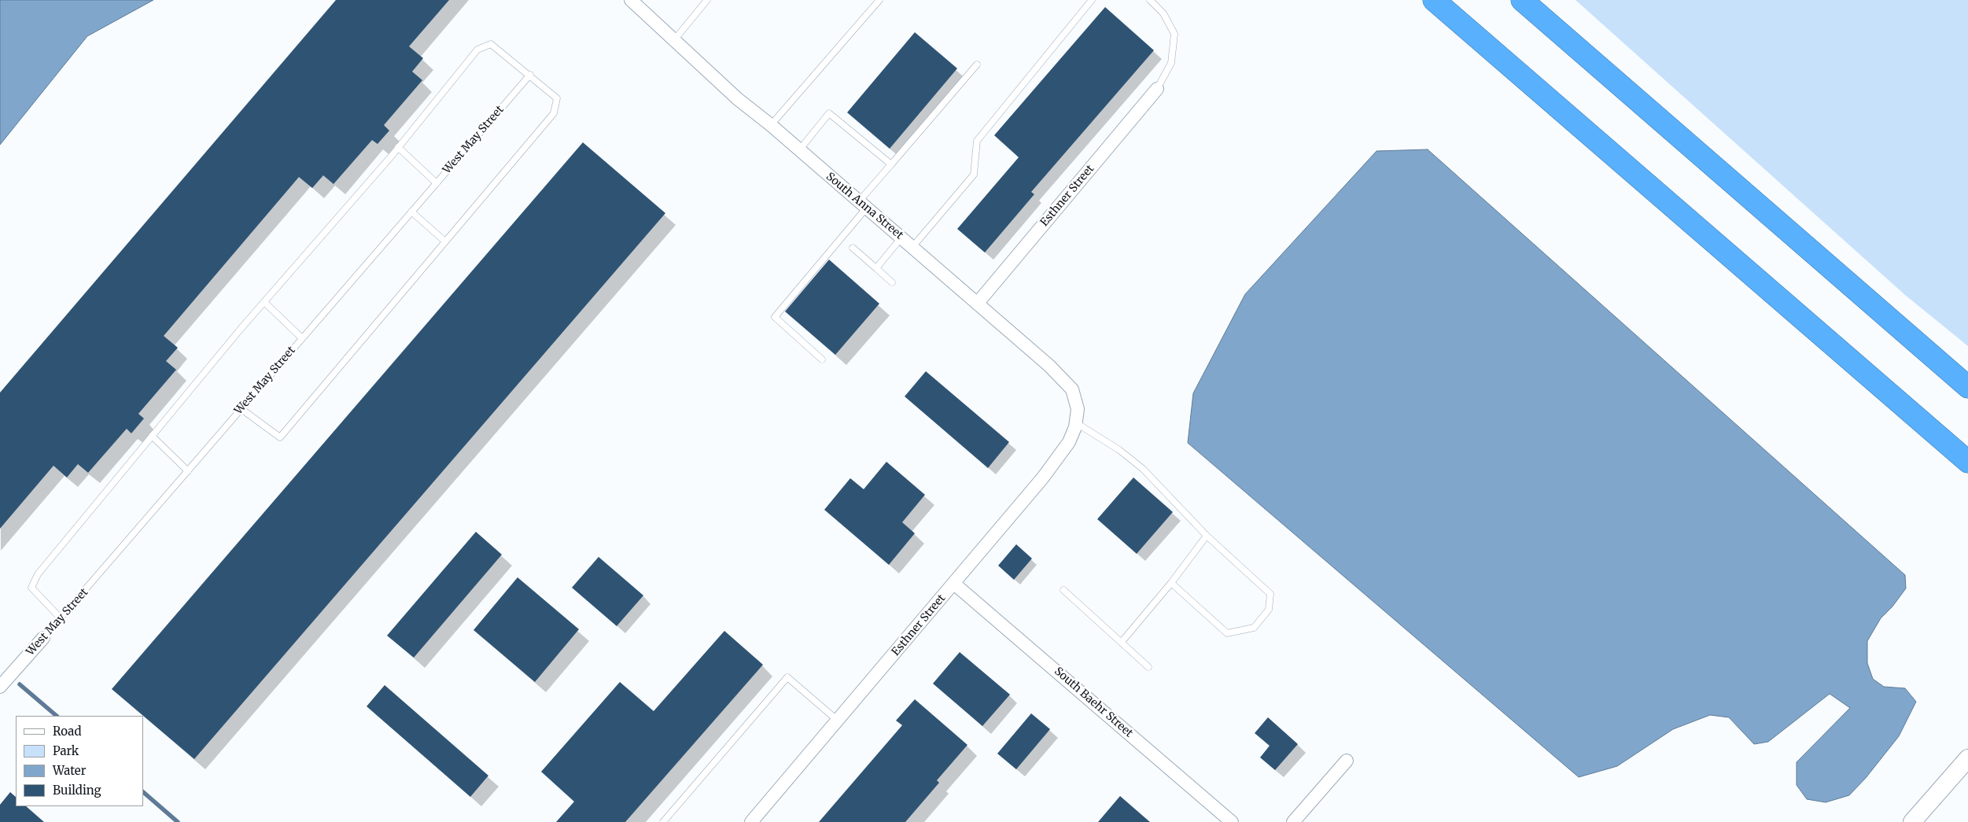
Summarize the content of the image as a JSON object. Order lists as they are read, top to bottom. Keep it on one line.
{"streets":{"street":["West May Street","Esthner Street","South Anna Street","South Baehr Street"]},"crossings":[["Esthner Street","South Anna Street"],["Esthner Street","South Baehr Street"]],"legend":["Road","Park","Water","Building"]}
